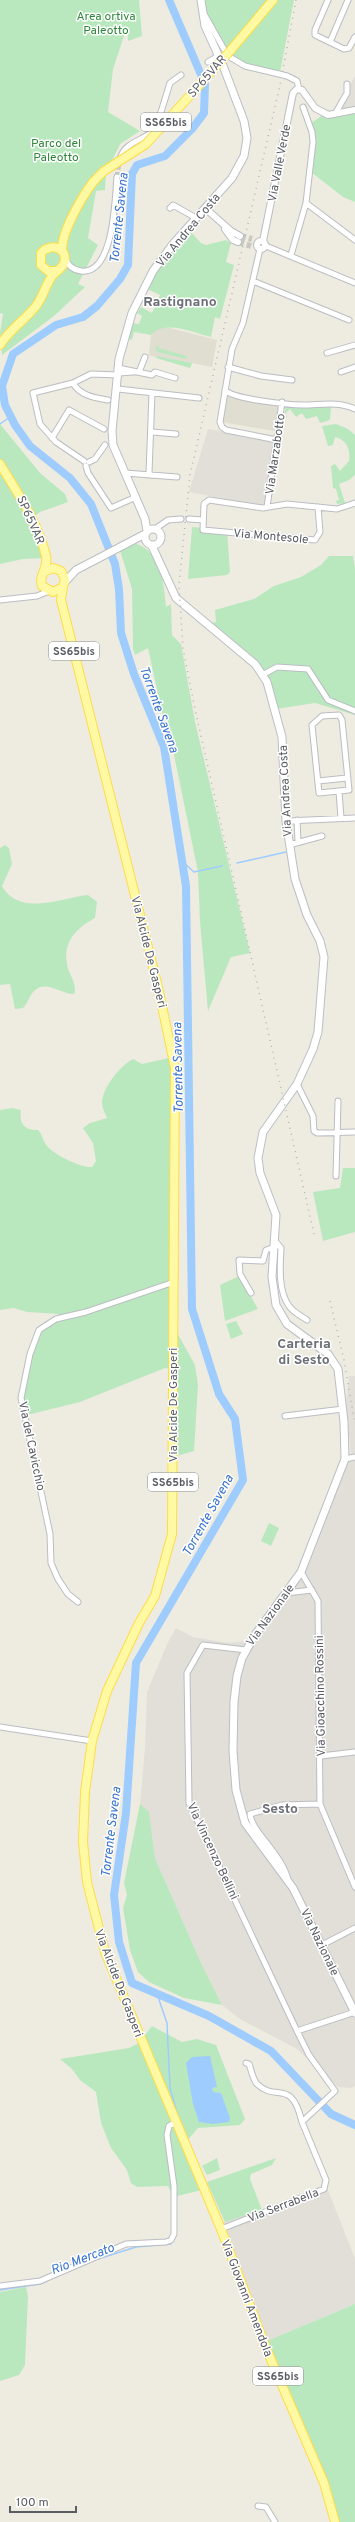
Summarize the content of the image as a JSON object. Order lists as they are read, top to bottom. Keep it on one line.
{"streets":{"main road":["SP65VAR","SS65bis","Via Andrea Costa","Via Alcide De Gasperi","Via Nazionale","Via Giovanni Amendola"],"street":["Via Valle Verde","Via Marzabotto","Via Montesole","Via del Cavicchio","Via Gioacchino Rossini","Via Vincenzo Bellini","Via Serrabella"]},"crossings":[["SP65VAR","SS65bis"],["SP65VAR","Via Alcide De Gasperi"],["SS65bis","Via Alcide De Gasperi"],["Via Andrea Costa","Via Nazionale"],["Via Marzabotto","Via Montesole"],["Via Alcide De Gasperi","Via del Cavicchio"],["Via Alcide De Gasperi","Via Serrabella"],["Via Alcide De Gasperi","Via Giovanni Amendola"],["Via Nazionale","Via Gioacchino Rossini"],["Via Nazionale","Via Vincenzo Bellini"],["Via Serrabella","Via Giovanni Amendola"]],"districts":["Rastignano","Carteria di Sesto","Sesto"],"water":["Torrente Savena","Rio Mercato"],"parks":["Area ortiva Paleotto","Parco del Paleotto"],"scale_bar":"100 m"}
